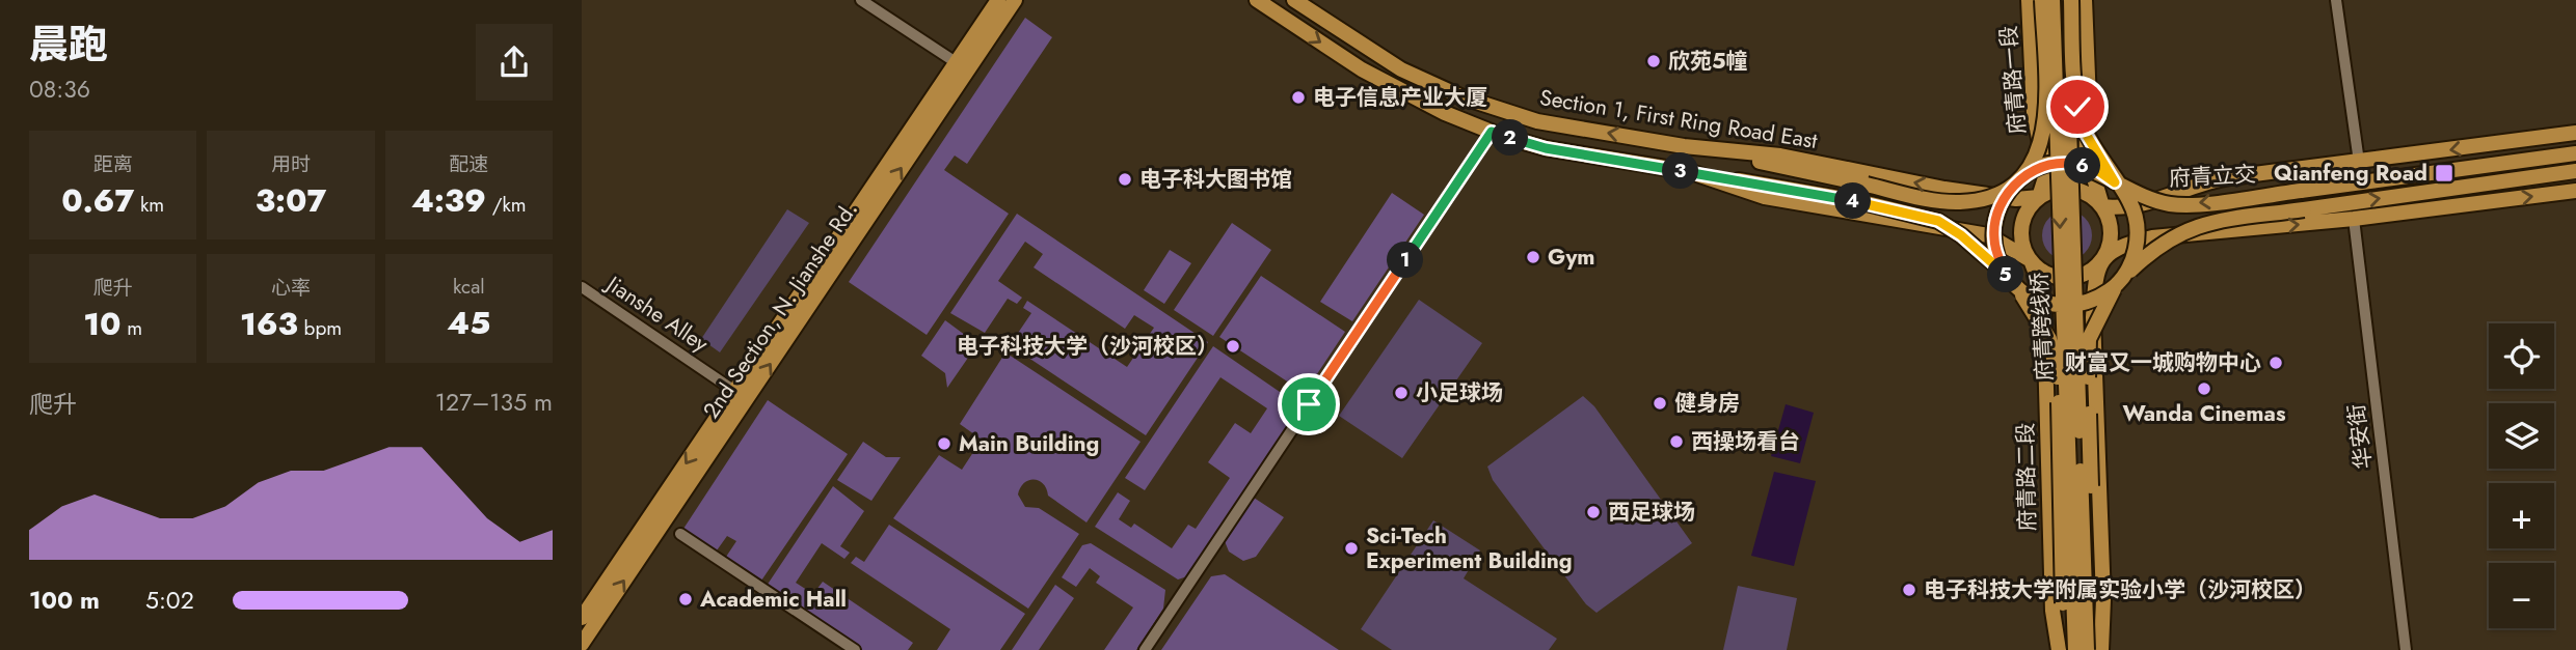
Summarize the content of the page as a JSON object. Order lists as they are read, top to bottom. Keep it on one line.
{"streets":{"main road":["府青路一段","Section 1, First Ring Road East","府青立交","2nd Section, N. Jianshe Rd.","府青跨线桥","府青路二段"],"street":["Jianshe Alley","华安街"]},"crossings":[["府青路一段","Section 1, First Ring Road East"],["府青路一段","府青路二段"],["Section 1, First Ring Road East","府青立交"],["Section 1, First Ring Road East","府青路二段"],["2nd Section, N. Jianshe Rd.","Jianshe Alley"]],"places":{"other":["欣苑5幢","电子信息产业大厦","电子科大图书馆","Gym","电子科技大学（沙河校区）","财富又一城购物中心","Wanda Cinemas","小足球场","健身房","西操场看台","Main Building","西足球场","Sci-Tech Experiment Building","电子科技大学附属实验小学（沙河校区）","Academic Hall"],"transit":["Qianfeng Road"]},"page":{"heading":["晨跑","08:36"],"pins":["2","6","3","4","1","5"],"stats":[["距离","0.67 km"],["用时","3:07"],["配速","4:39 /km"],["爬升","10 m"],["心率","163 bpm"],["kcal","45"]],"map_buttons":["+","−"],"chart":["爬升","127–135 m"],"list":[{"name":"100 m","note":"5:02"}]}}
